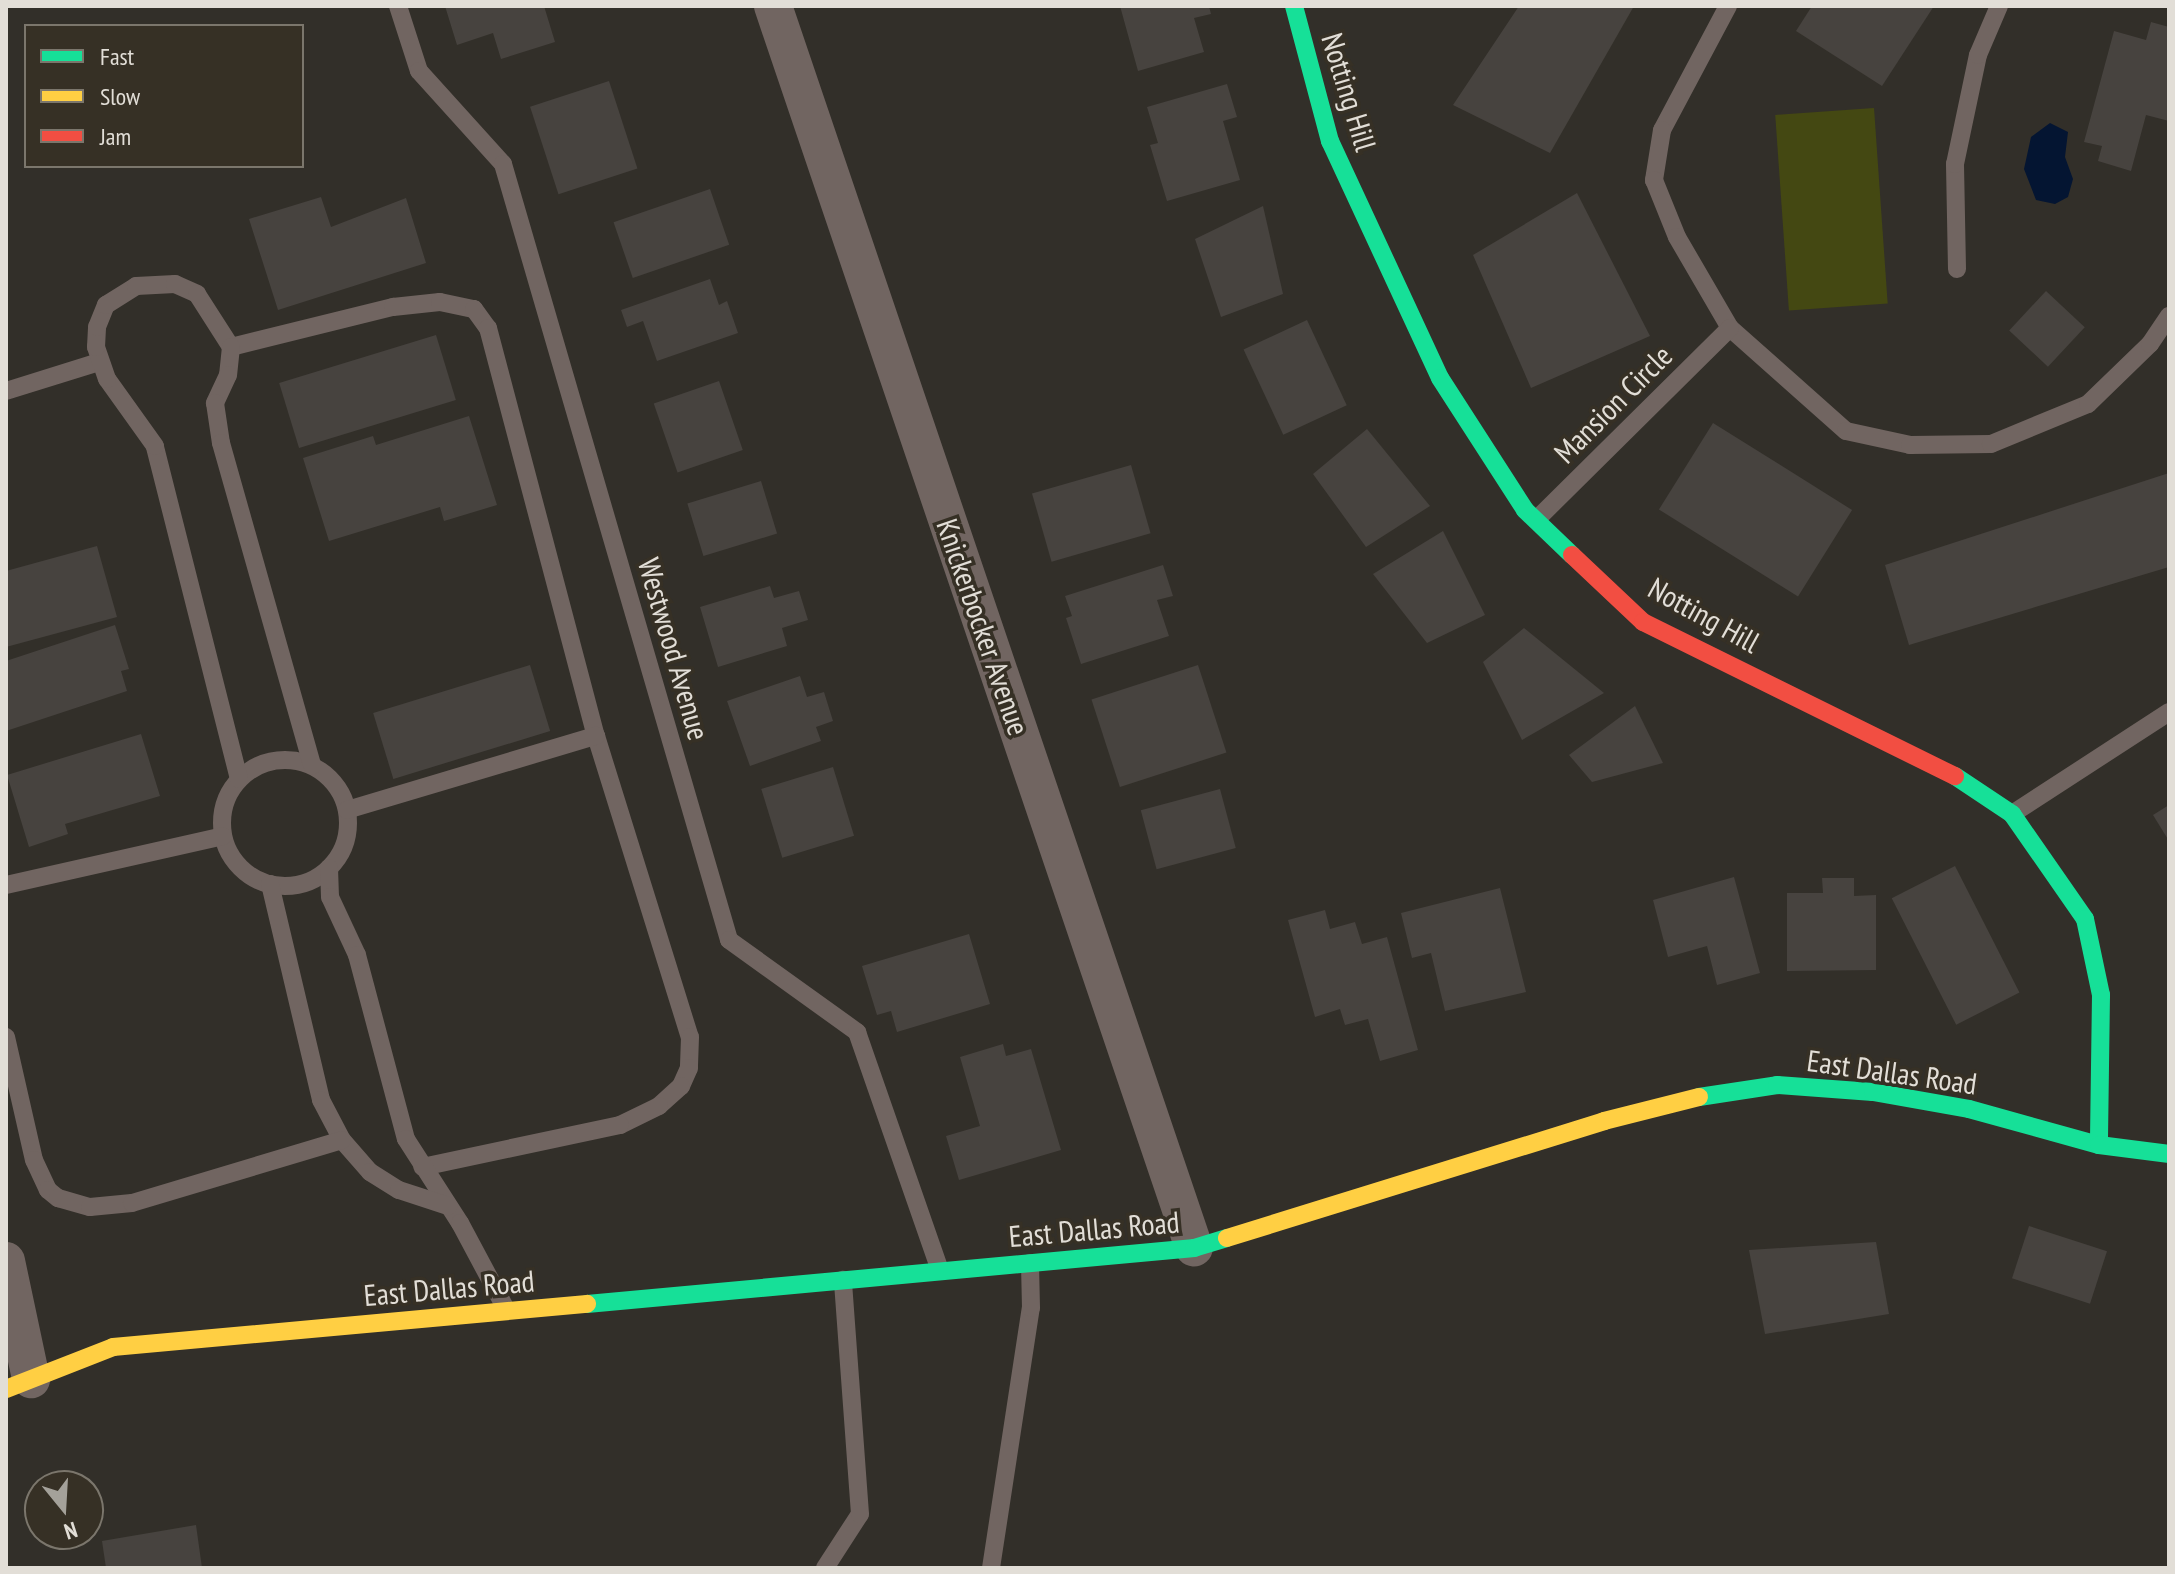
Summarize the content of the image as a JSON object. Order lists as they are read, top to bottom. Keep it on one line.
{"streets":{"street":["Notting Hill","Knickerbocker Avenue","East Dallas Road"],"lane":["Mansion Circle","Westwood Avenue"]},"crossings":[["Notting Hill","Mansion Circle"],["Notting Hill","East Dallas Road"],["Knickerbocker Avenue","East Dallas Road"],["Westwood Avenue","East Dallas Road"]],"legend":["Fast","Slow","Jam"],"north":"bottom"}
